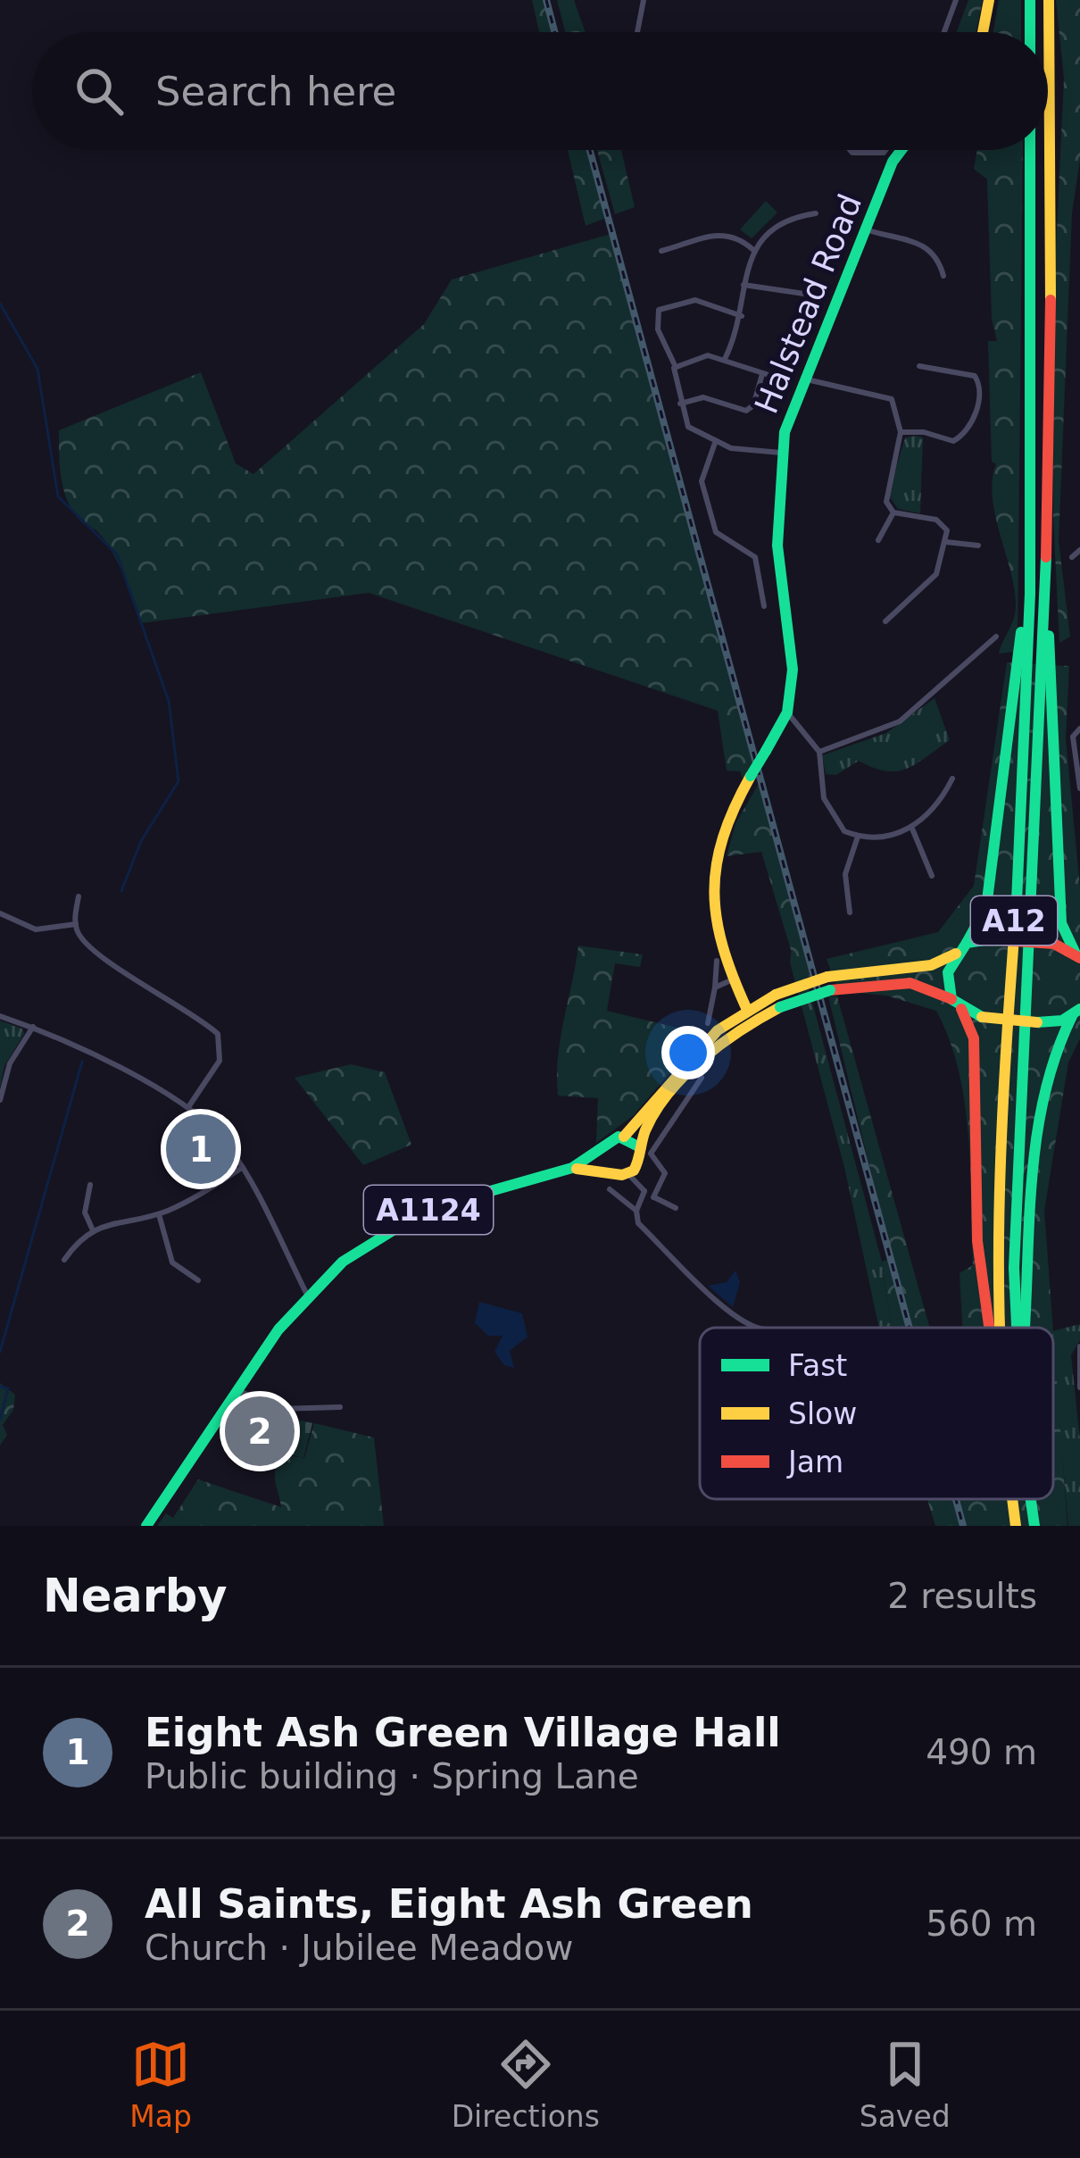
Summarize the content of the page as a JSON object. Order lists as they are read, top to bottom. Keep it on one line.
{"streets":{"main road":["Halstead Road","A12","A1124"]},"legend":["Fast","Slow","Jam"],"page":{"search":"Search here","pins":["1","2"],"heading":["Nearby","2 results"],"list":[{"mark":"1","name":"Eight Ash Green Village Hall","note":"Public building · Spring Lane","value":"490 m"},{"mark":"2","name":"All Saints, Eight Ash Green","note":"Church · Jubilee Meadow","value":"560 m"}],"nav":["Map","Directions","Saved"]}}
